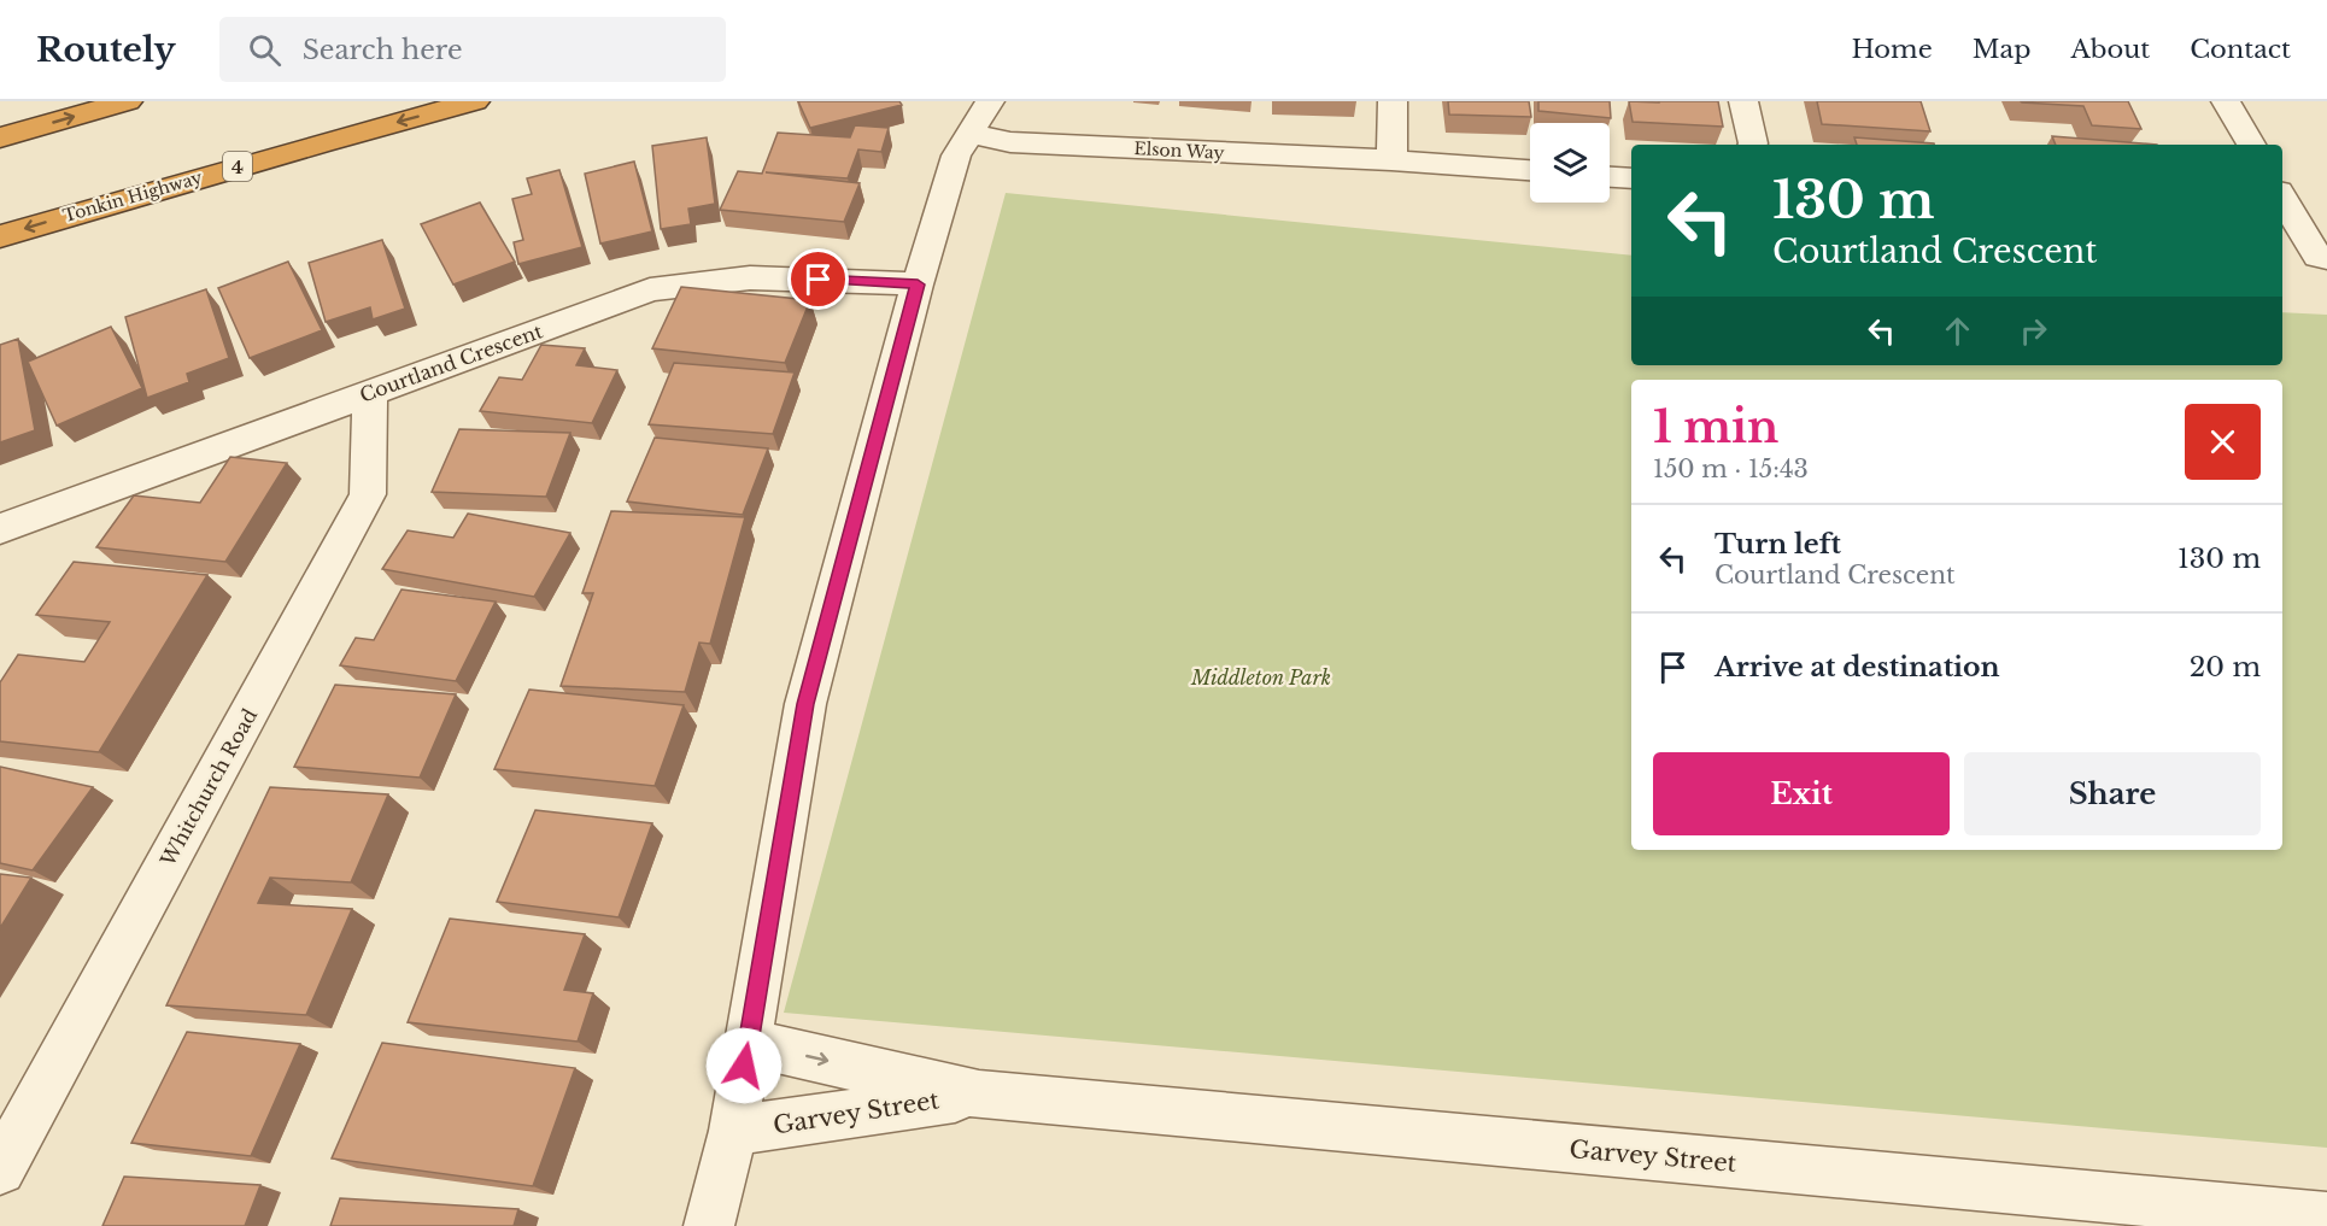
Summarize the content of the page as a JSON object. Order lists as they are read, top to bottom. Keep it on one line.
{"streets":{"highway":["4","Tonkin Highway"],"street":["Elson Way","Courtland Crescent","Whitchurch Road","Garvey Street"]},"crossings":[["Courtland Crescent","Whitchurch Road"]],"one_way":["Tonkin Highway"],"parks":["Middleton Park"],"page":{"header":"Routely","search":"Search here","nav":["Home","Map","About","Contact"],"turn":["130 m","Courtland Crescent"],"heading":["1 min","150 m · 15:43"],"list":[{"name":"Turn left","note":"Courtland Crescent","value":"130 m"},{"name":"Arrive at destination","value":"20 m"}],"buttons":["Exit","Share"]}}
